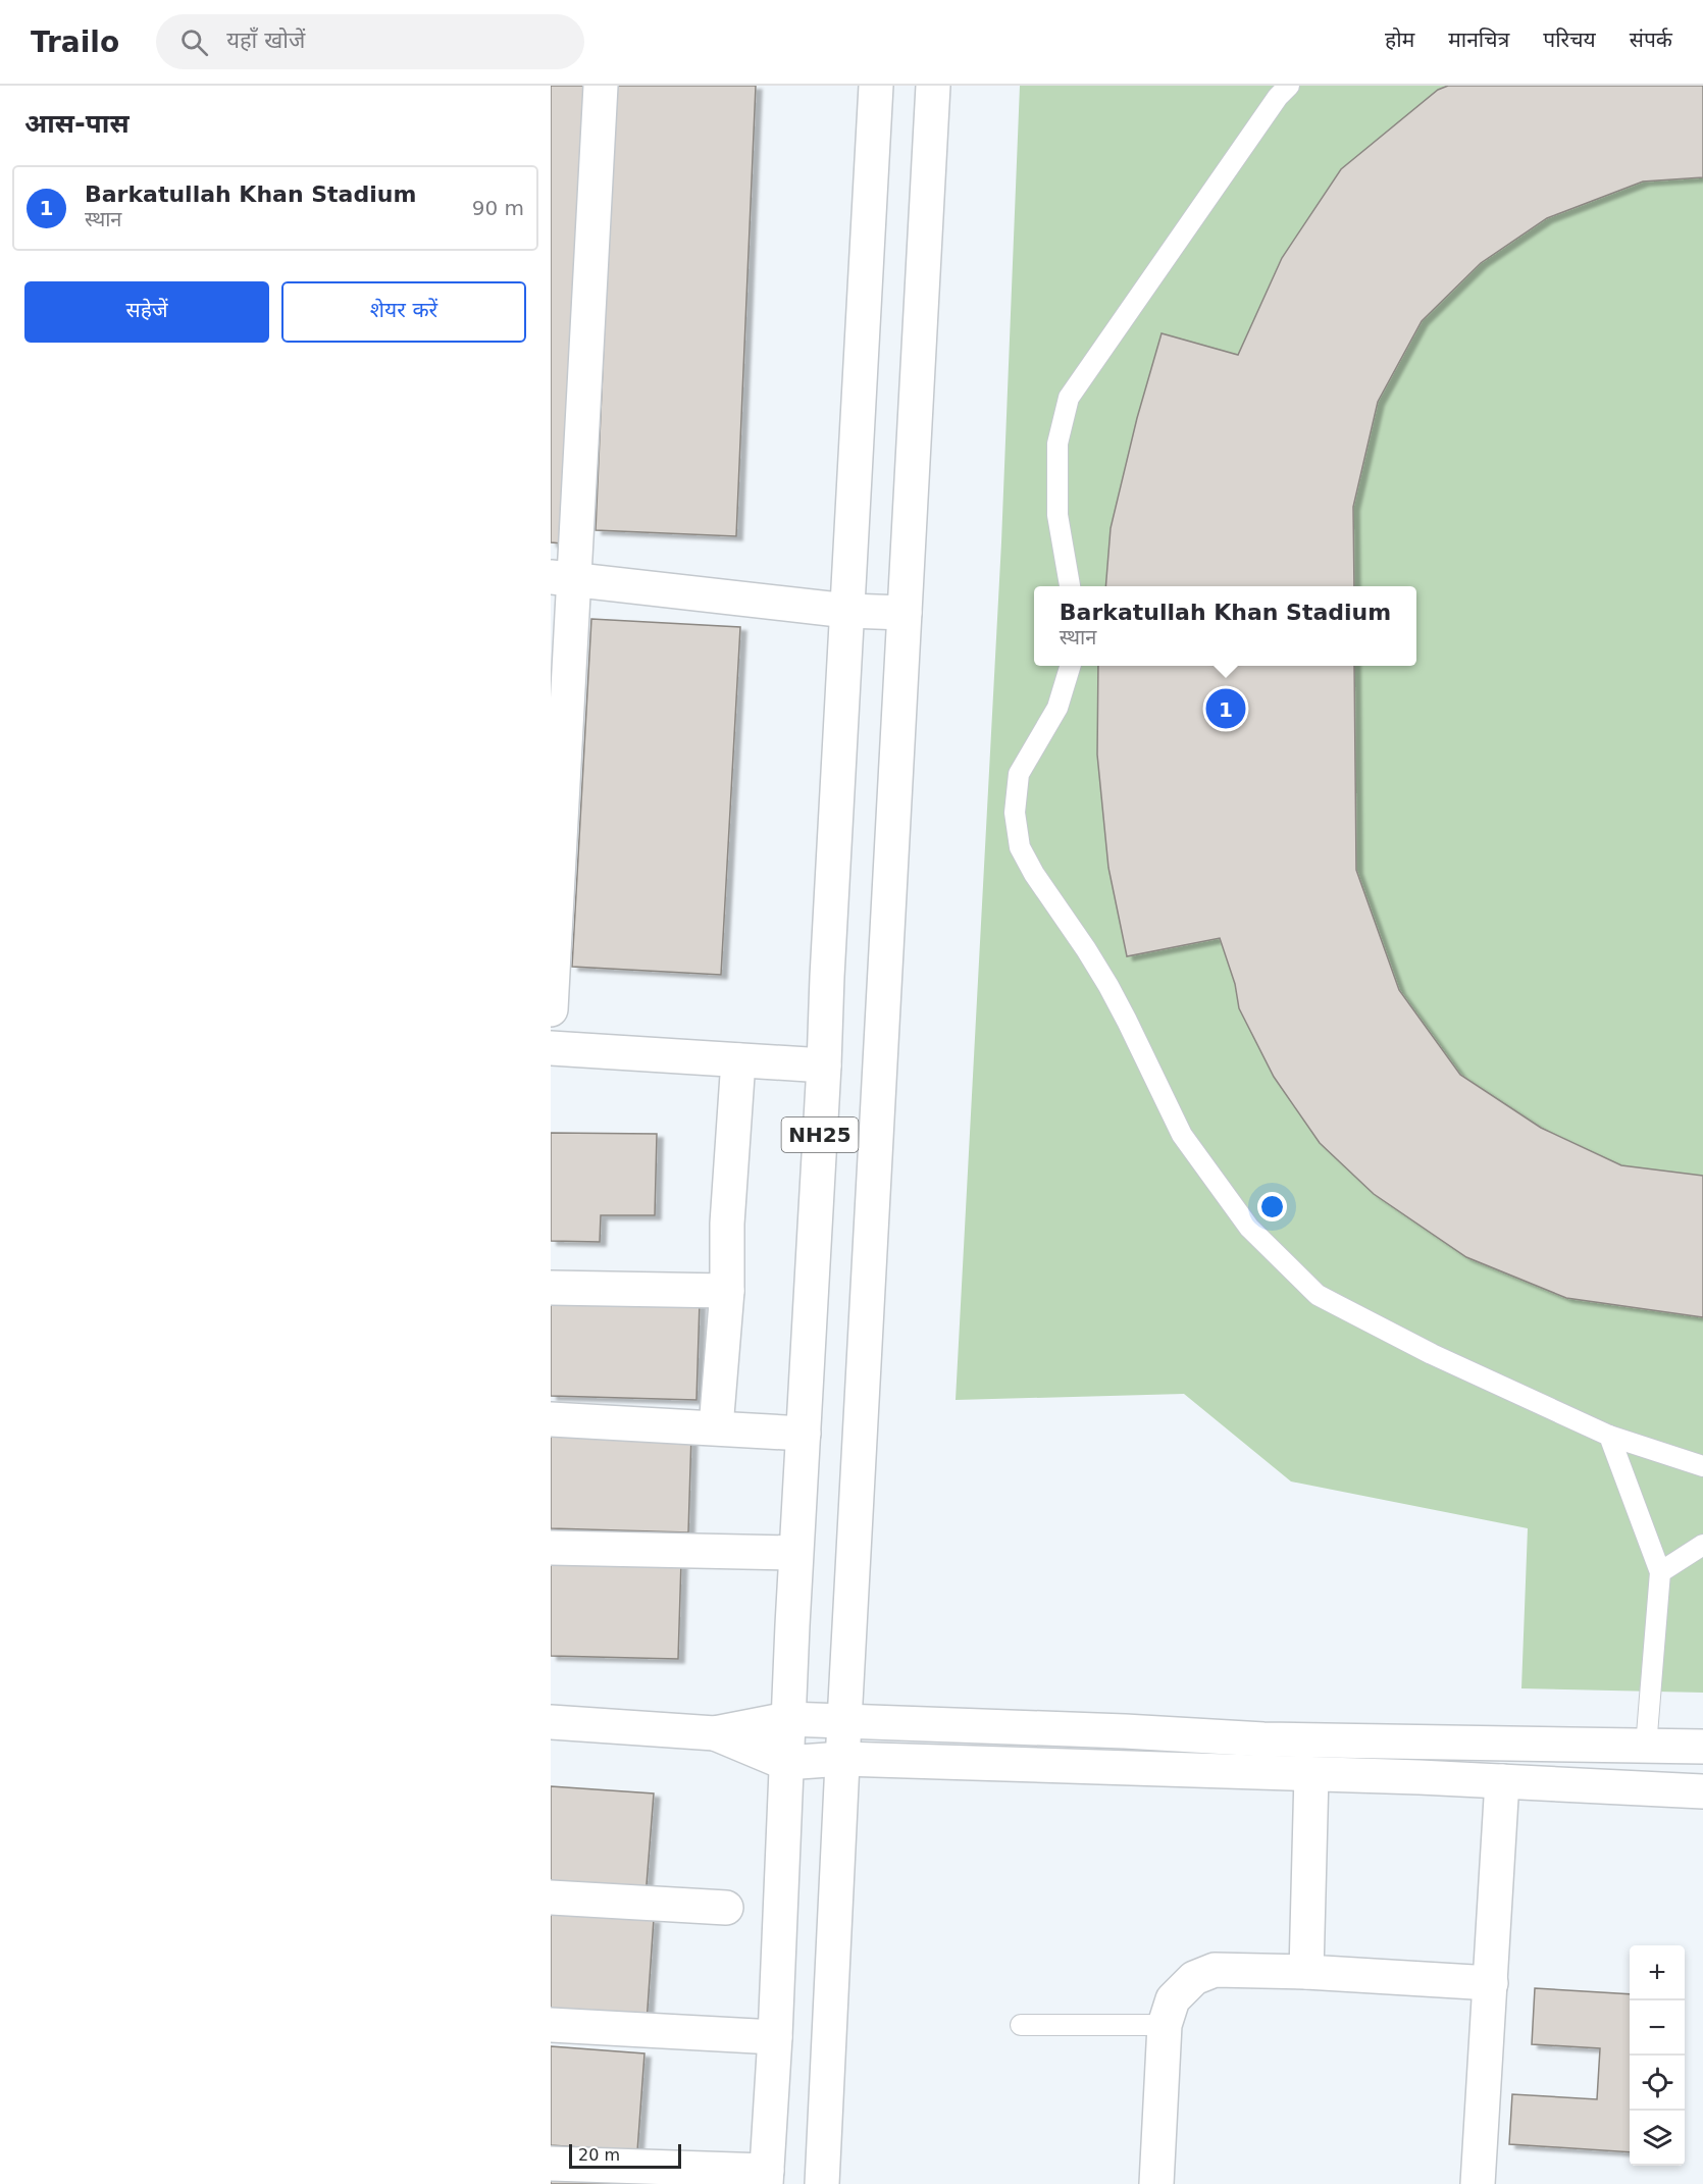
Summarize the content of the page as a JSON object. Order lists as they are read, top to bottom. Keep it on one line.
{"streets":{"street":["NH25"]},"scale_bar":"20 m","page":{"header":"Trailo","search":"यहाँ खोजें","nav":["होम","मानचित्र","परिचय","संपर्क"],"heading":"आस-पास","list":[{"mark":"1","name":"Barkatullah Khan Stadium","note":"स्थान","value":"90 m"}],"buttons":["सहेजें","शेयर करें"],"popup":["Barkatullah Khan Stadium","स्थान"],"pins":"1","map_buttons":["+","−"],"scale":"20 m"}}
